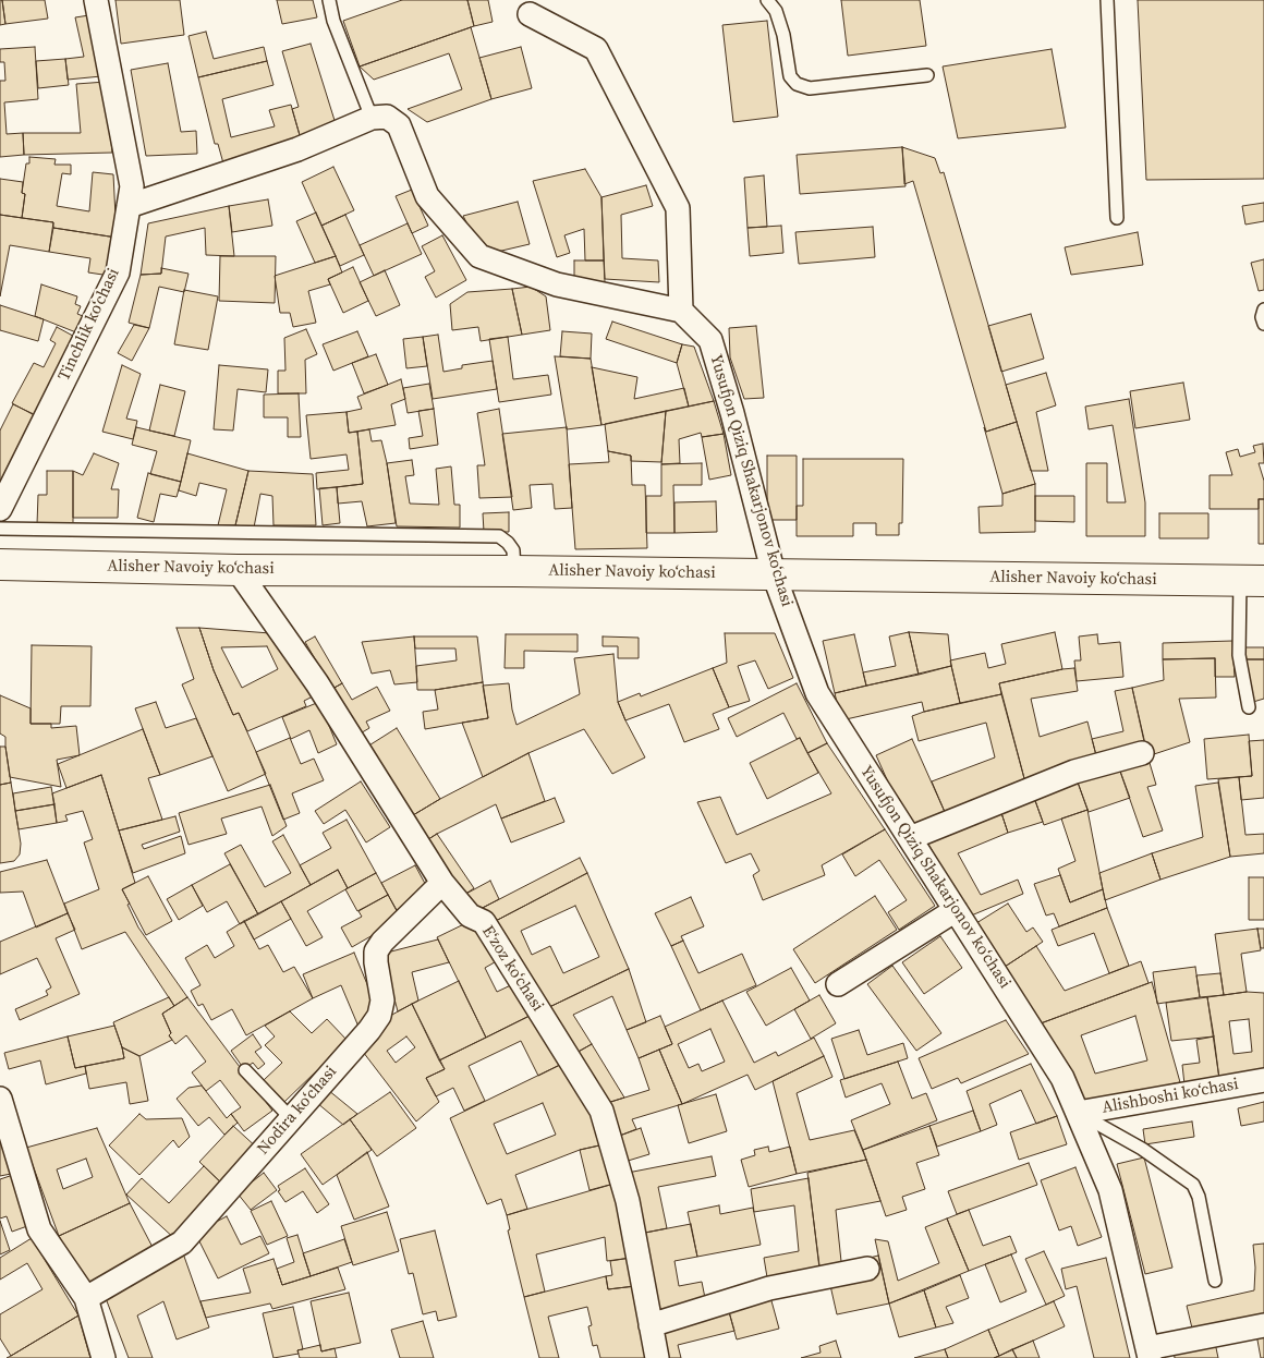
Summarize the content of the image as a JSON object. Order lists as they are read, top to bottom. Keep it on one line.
{"streets":{"main road":["Alisher Navoiy koʻchasi"],"street":["Tinchlik koʻchasi","Yusufjon Qiziq Shakarjonov koʻchasi","Eʻzoz koʻchasi","Alishboshi koʻchasi","Nodira koʻchasi"]},"crossings":[["Yusufjon Qiziq Shakarjonov koʻchasi","Alisher Navoiy koʻchasi"],["Yusufjon Qiziq Shakarjonov koʻchasi","Alishboshi koʻchasi"],["Alisher Navoiy koʻchasi","Eʻzoz koʻchasi"],["Eʻzoz koʻchasi","Nodira koʻchasi"]]}
